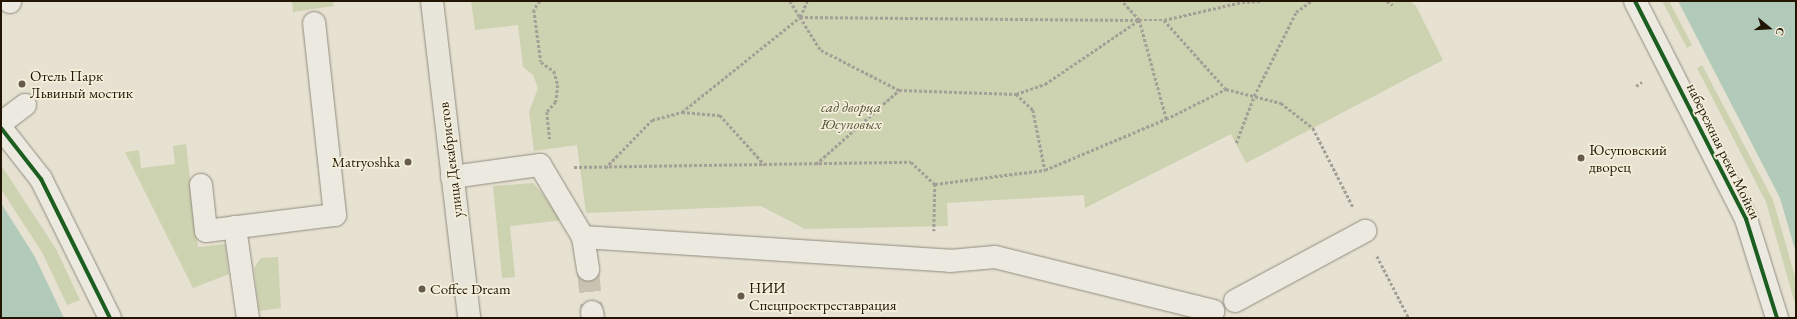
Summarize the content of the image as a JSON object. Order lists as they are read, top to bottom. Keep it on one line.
{"streets":{"main road":["улица Декабристов"],"street":["набережная реки Мойки"]},"parks":["сад дворца Юсуповых"],"places":["Отель Парк Львиный мостик","Юсуповский дворец","Matryoshka","Coffee Dream","НИИ Спецпроектреставрация"],"north":"right"}
